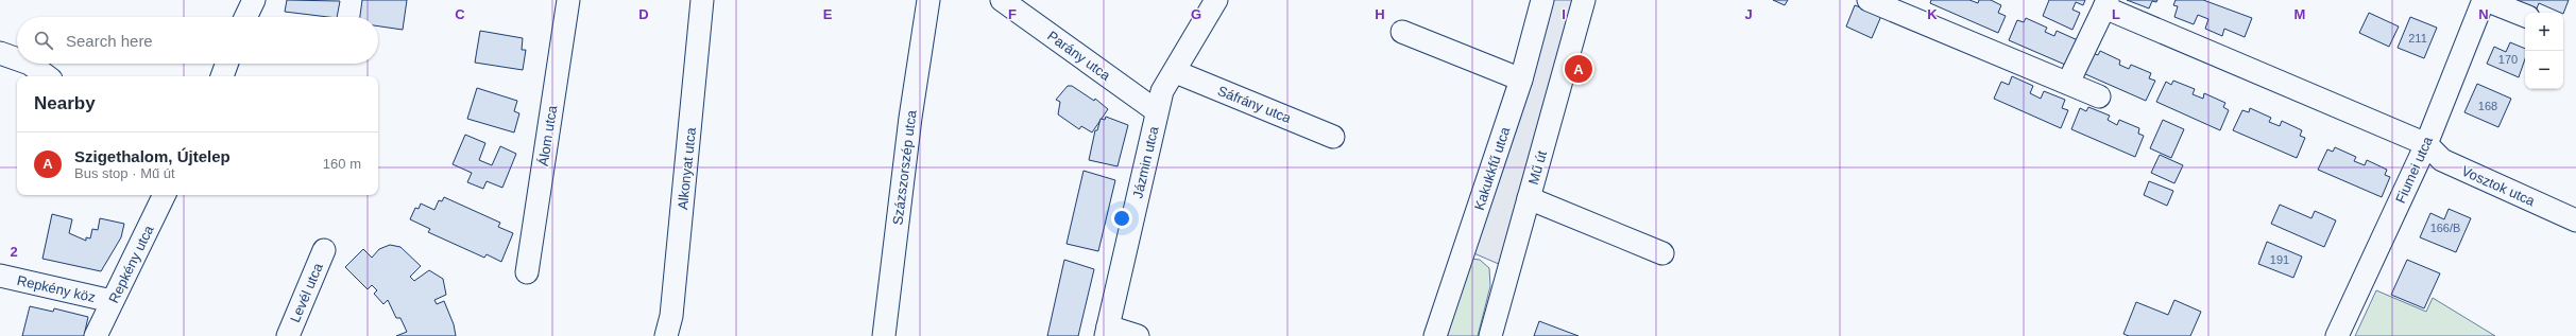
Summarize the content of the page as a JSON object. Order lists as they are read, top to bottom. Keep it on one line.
{"streets":{"street":["Parány utca","Sáfrány utca","Álom utca","Jázmin utca","Százszorszép utca","Mű út","Alkonyat utca","Kakukkfű utca","Fiumei utca","Vosztok utca","Repkény utca","Repkény köz","Levél utca"]},"crossings":[["Parány utca","Jázmin utca"],["Sáfrány utca","Jázmin utca"],["Fiumei utca","Vosztok utca"],["Repkény utca","Repkény köz"]],"house_numbers":["211","170","168","166/B","191"],"page":{"map_buttons":["+","−"],"search":"Search here","pins":"A","heading":"Nearby","list":[{"mark":"A","name":"Szigethalom, Újtelep","note":"Bus stop · Mű út","value":"160 m"}]},"grid":{"columns":["C","D","E","F","G","H","I","J","K","L","M","N"],"rows":["2"]}}
